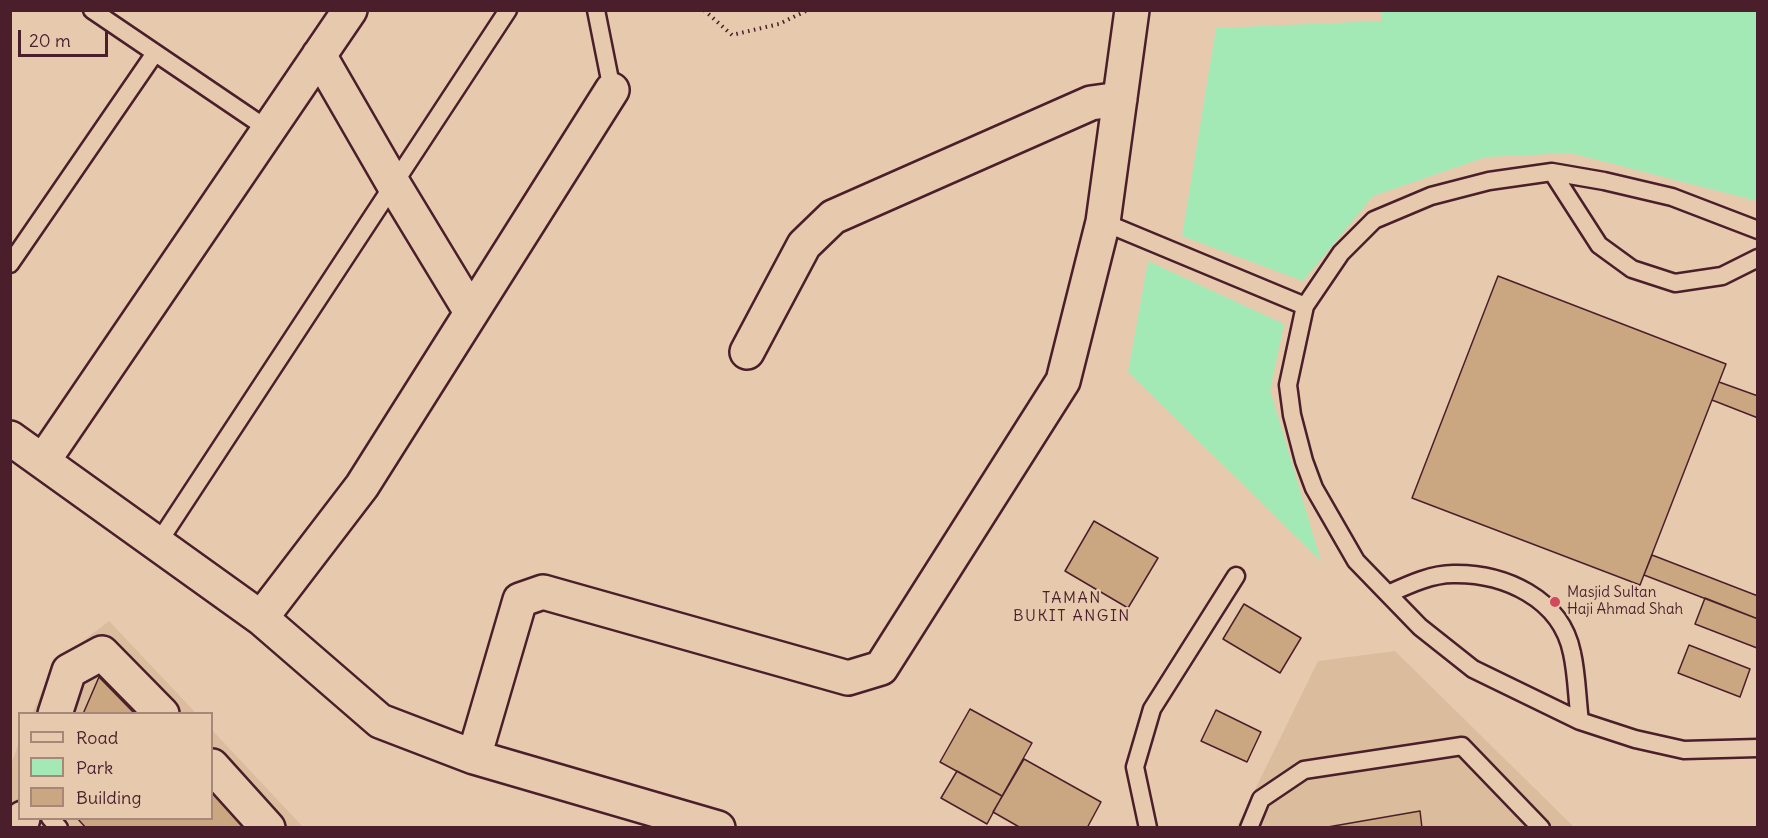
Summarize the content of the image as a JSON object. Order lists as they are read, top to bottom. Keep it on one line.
{"districts":["TAMAN BUKIT ANGIN"],"places":["Masjid Sultan Haji Ahmad Shah"],"legend":["Road","Park","Building"],"scale_bar":"20 m"}
